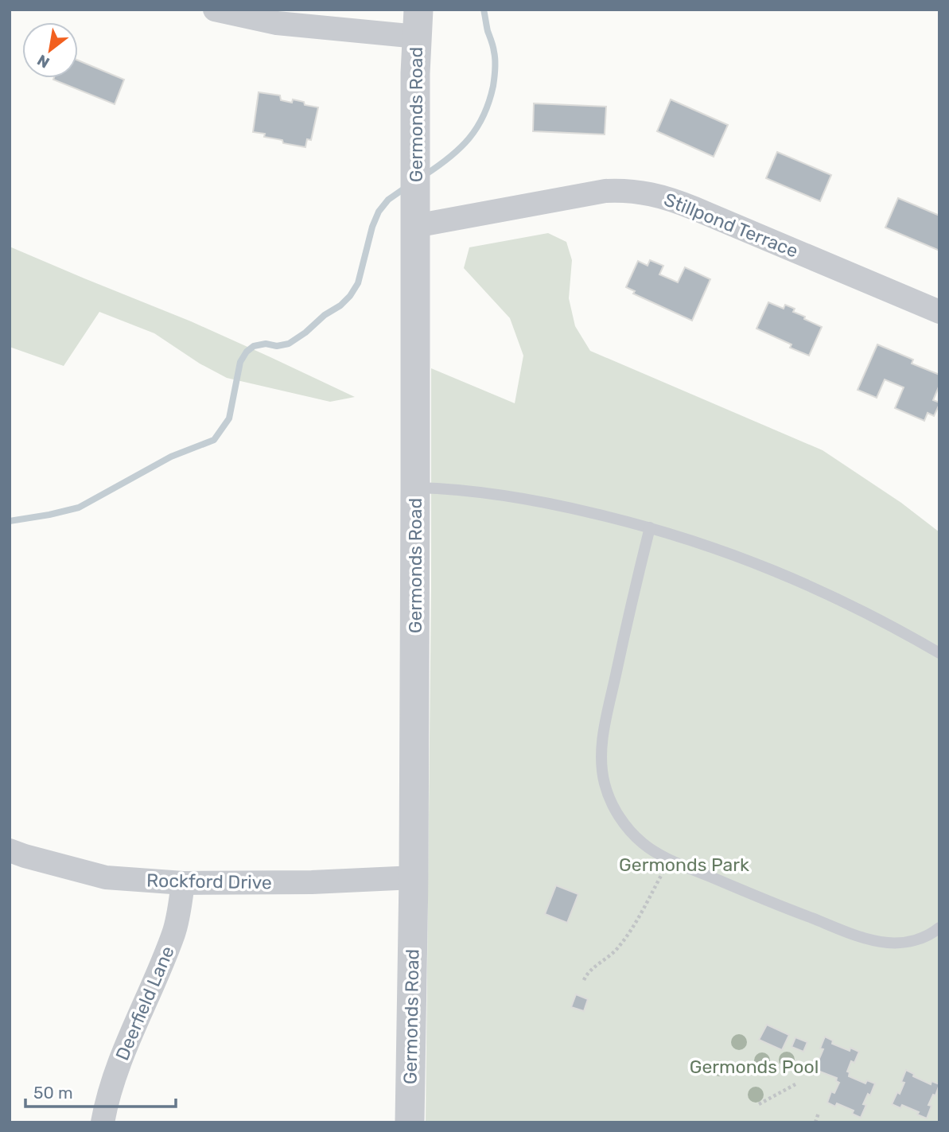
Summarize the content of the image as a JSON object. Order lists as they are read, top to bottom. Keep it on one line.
{"streets":{"street":["Germonds Road","Stillpond Terrace","Rockford Drive","Deerfield Lane"]},"crossings":[["Germonds Road","Stillpond Terrace"],["Germonds Road","Rockford Drive"],["Rockford Drive","Deerfield Lane"]],"parks":["Germonds Park","Germonds Pool"],"scale_bar":"50 m","north":"bottom left"}
